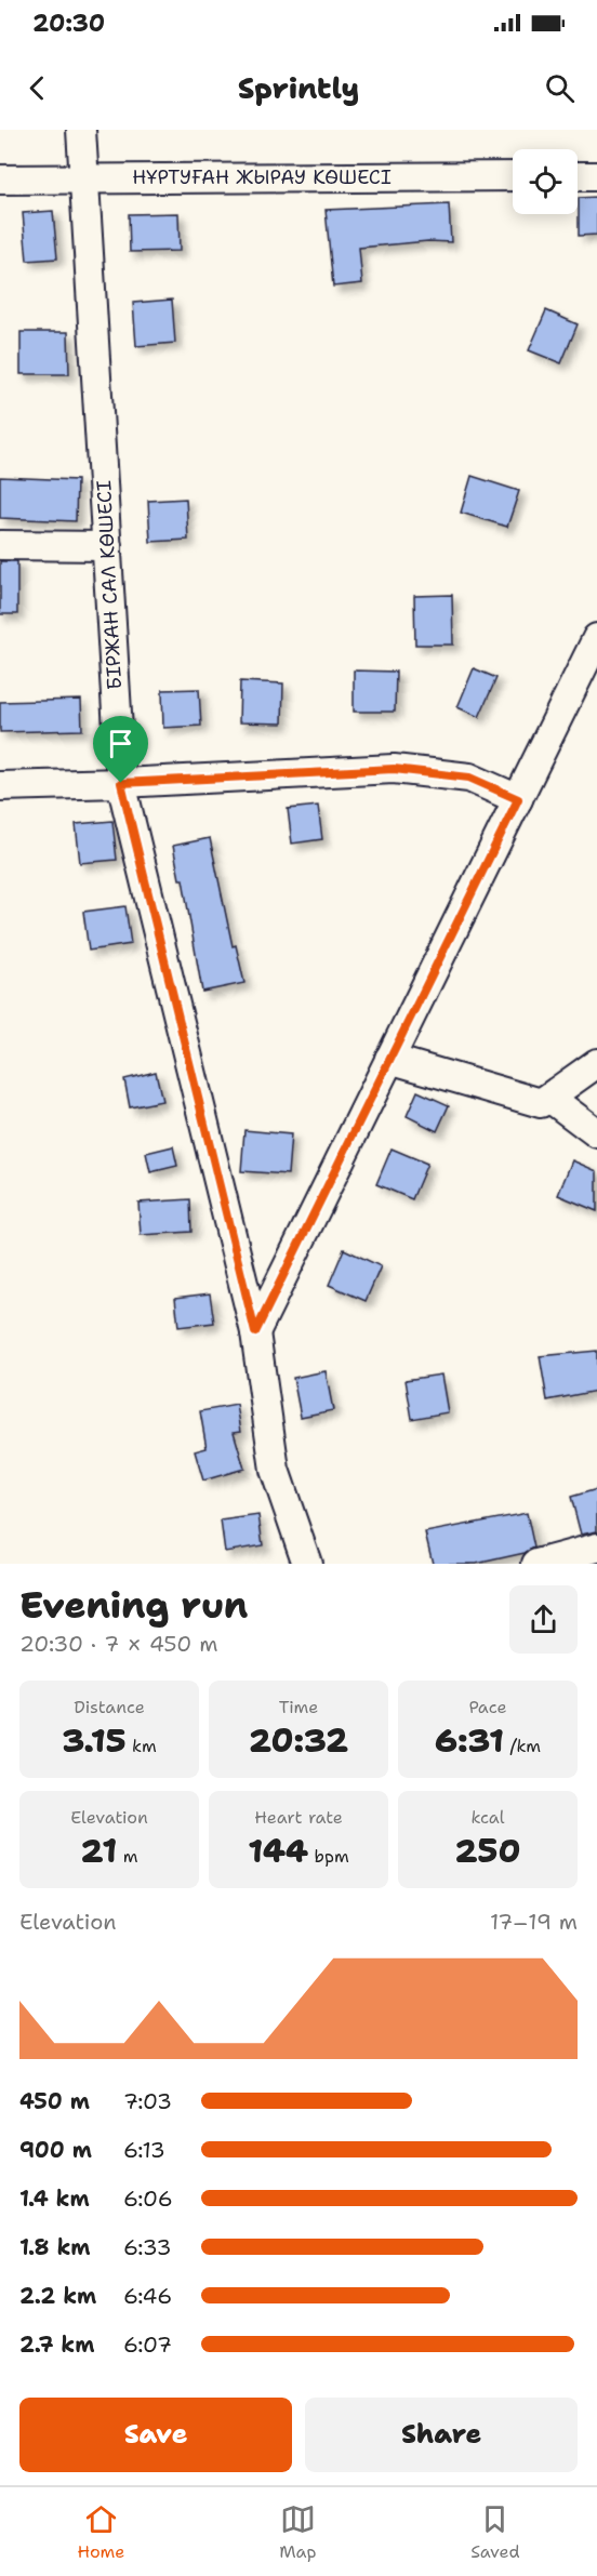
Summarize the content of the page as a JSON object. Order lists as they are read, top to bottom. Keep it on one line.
{"streets":{"street":["НҰРТУҒАН ЖЫРАУ КӨШЕСІ","БІРЖАН САЛ КӨШЕСІ"]},"crossings":[["НҰРТУҒАН ЖЫРАУ КӨШЕСІ","БІРЖАН САЛ КӨШЕСІ"]],"page":{"status":"20:30","header":"Sprintly","heading":["Evening run","20:30 · 7 × 450 m"],"stats":[["Distance","3.15 km"],["Time","20:32"],["Pace","6:31 /km"],["Elevation","21 m"],["Heart rate","144 bpm"],["kcal","250"]],"chart":["Elevation","17–19 m"],"list":[{"name":"450 m","note":"7:03"},{"name":"900 m","note":"6:13"},{"name":"1.4 km","note":"6:06"},{"name":"1.8 km","note":"6:33"},{"name":"2.2 km","note":"6:46"},{"name":"2.7 km","note":"6:07"}],"buttons":["Save","Share"],"tabs":["Home","Map","Saved"]}}
